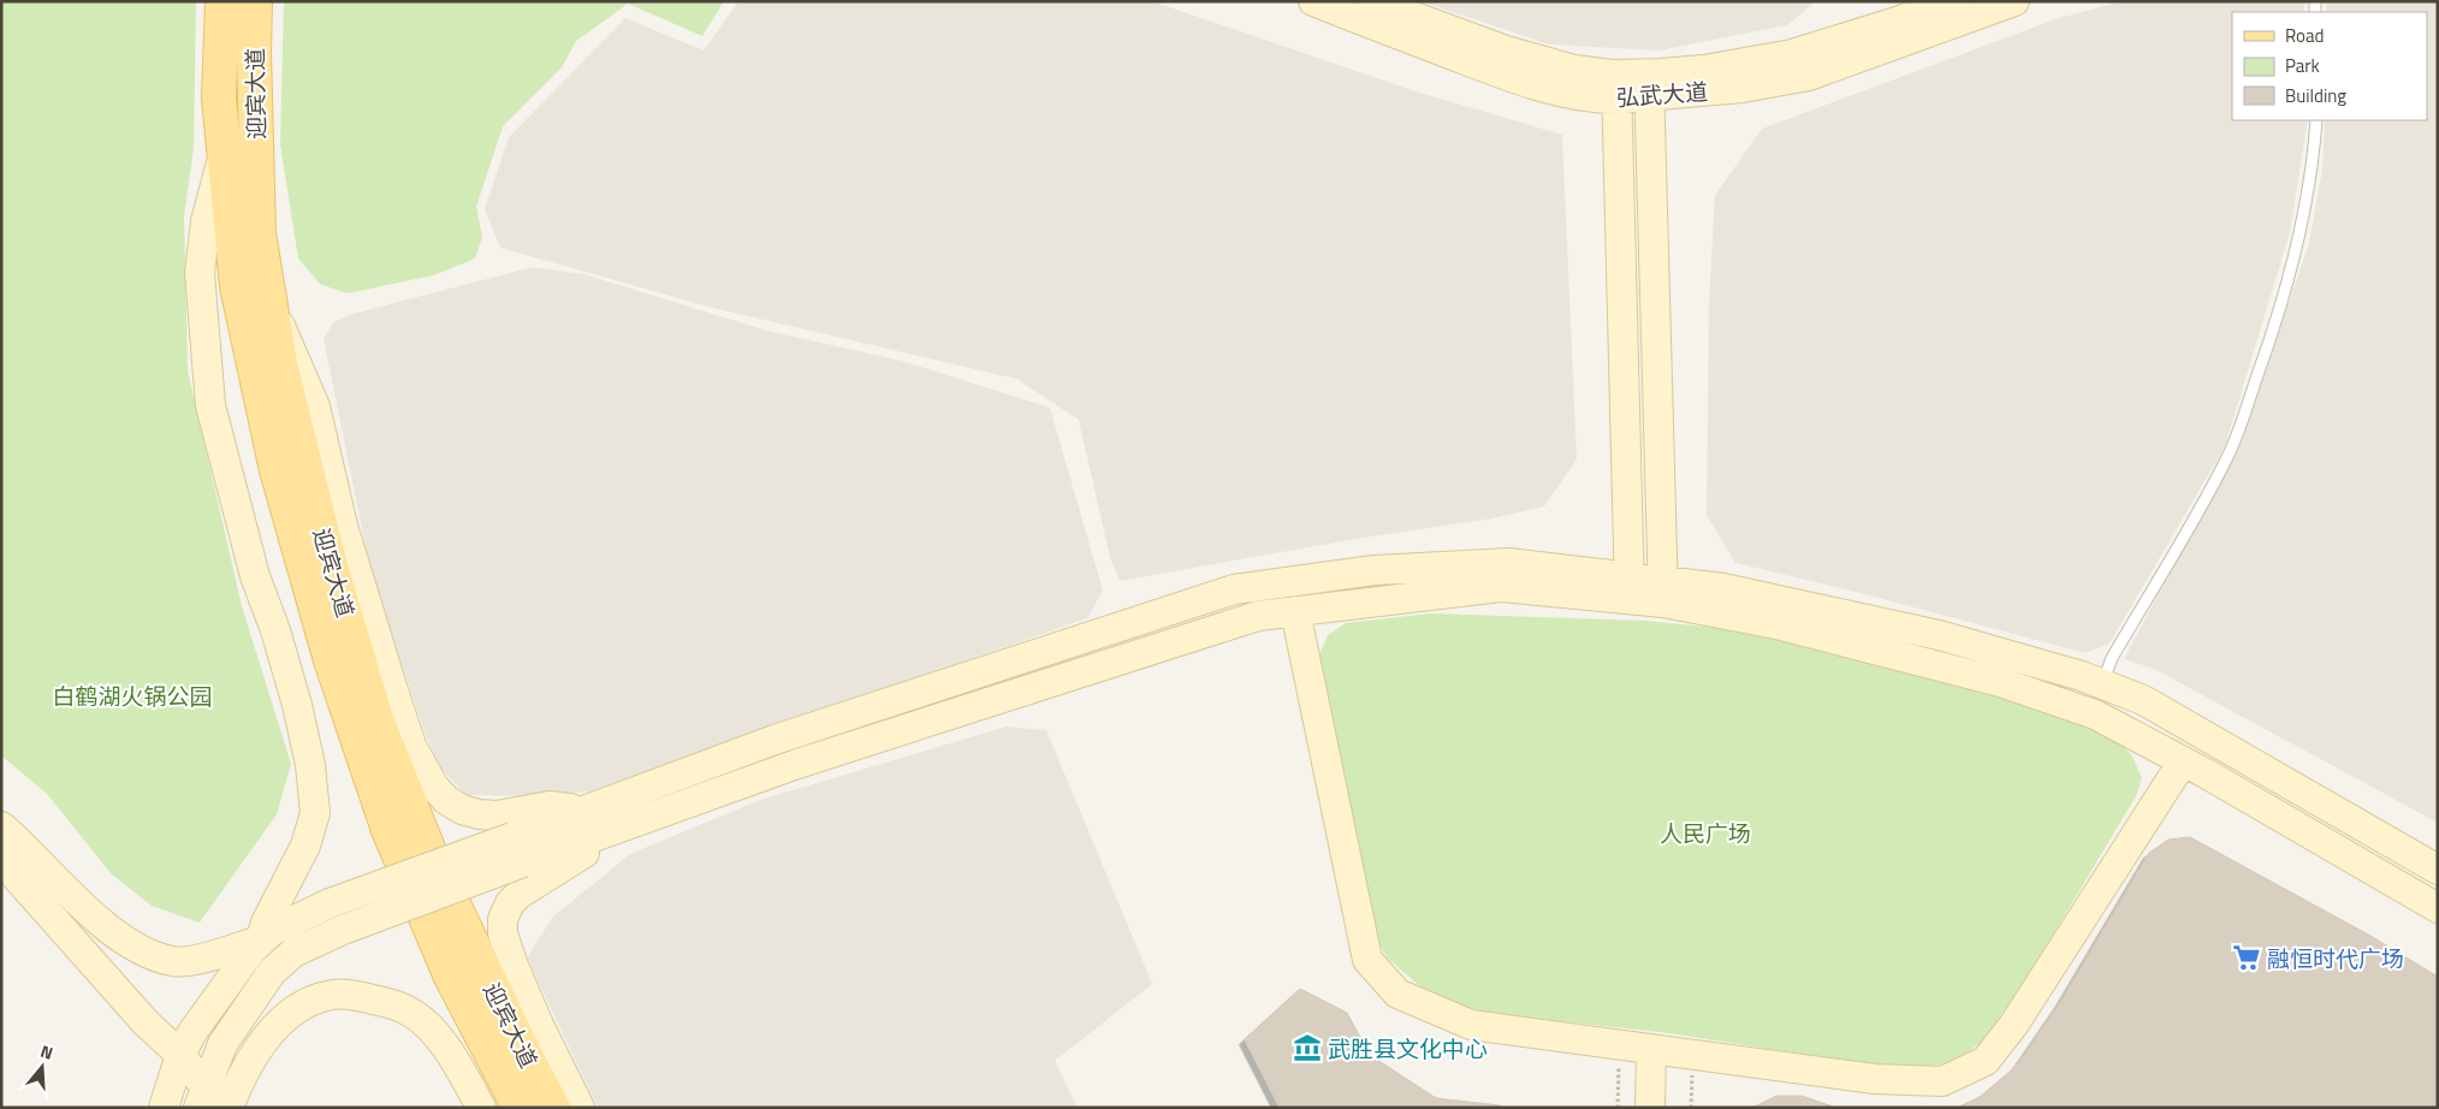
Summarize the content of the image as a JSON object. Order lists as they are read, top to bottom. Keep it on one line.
{"streets":{"main road":["迎宾大道","弘武大道"]},"parks":["白鹤湖火锅公园","人民广场"],"places":{"supermarket":["融恒时代广场"],"museum":["武胜县文化中心"]},"legend":["Road","Park","Building"],"north":"top"}
